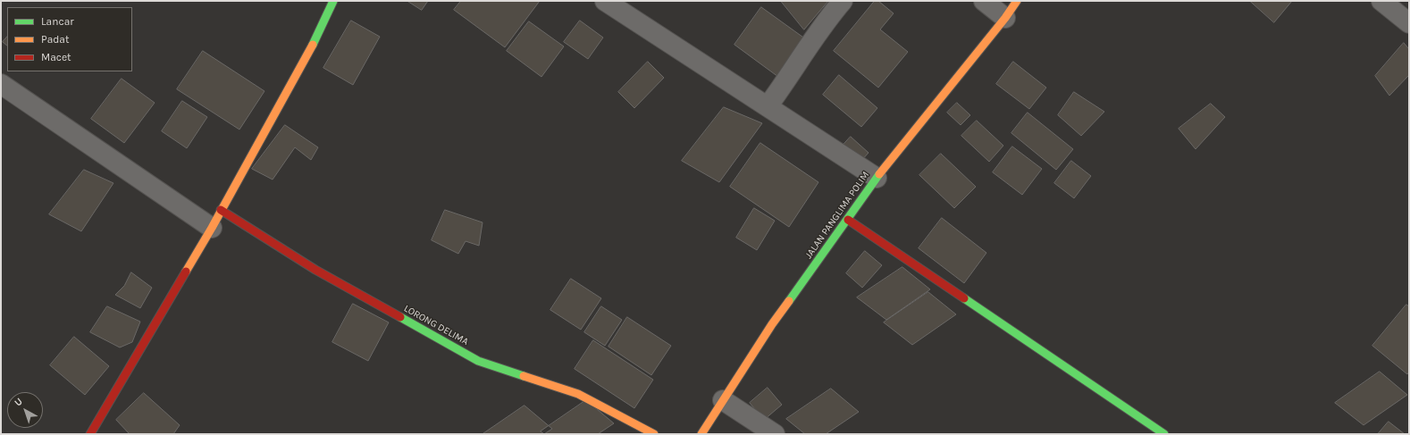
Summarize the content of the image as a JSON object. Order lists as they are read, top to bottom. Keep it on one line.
{"streets":{"street":["JALAN PANGLIMA POLIM","LORONG DELIMA"]},"legend":["Lancar","Padat","Macet"],"north":"top left"}
